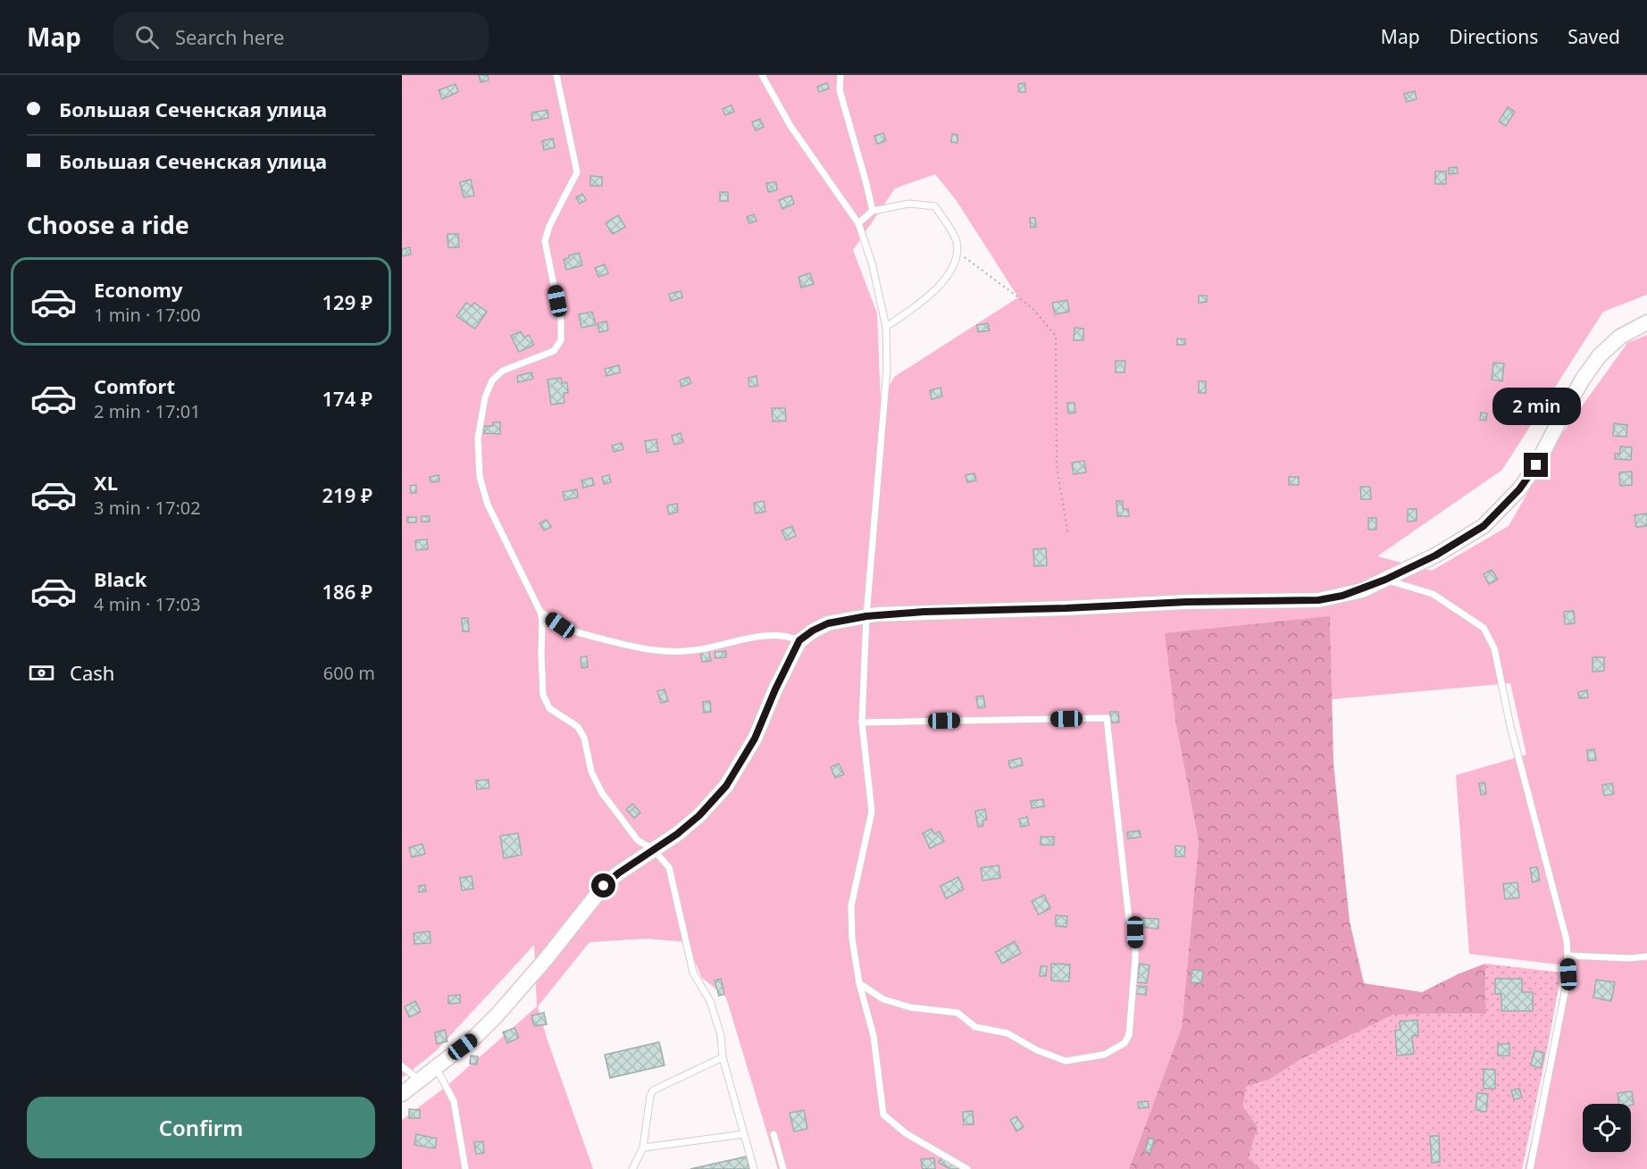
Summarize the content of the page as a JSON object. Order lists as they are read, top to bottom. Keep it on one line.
{"page":{"header":"Map","search":"Search here","nav":["Map","Directions","Saved"],"banner":["Большая Сеченская улица","Большая Сеченская улица"],"heading":"Choose a ride","list":[{"name":"Economy","note":"1 min · 17:00","value":"129 ₽"},{"name":"Comfort","note":"2 min · 17:01","value":"174 ₽"},{"name":"XL","note":"3 min · 17:02","value":"219 ₽"},{"name":"Black","note":"4 min · 17:03","value":"186 ₽"}],"bubble":"2 min","pay":["Cash","600 m"],"buttons":"Confirm"}}
